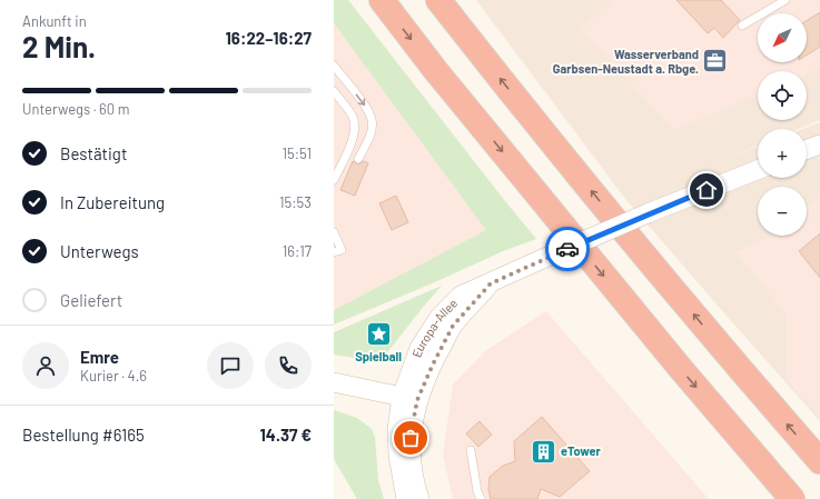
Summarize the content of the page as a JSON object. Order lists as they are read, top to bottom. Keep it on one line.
{"streets":{"street":["Europa-Allee"]},"places":{"office":["Wasserverband Garbsen-Neustadt a. Rbge."],"place":["Spielball"],"building":["eTower"]},"north":"bottom left","page":{"heading":["2 Min.","Ankunft in","16:22–16:27"],"panel":["Emre","Kurier · 4.6","Bestellung #6165","14.37 €"],"map_buttons":["+","−"],"bar":"Unterwegs · 60 m","list":[["Bestätigt","15:51"],["In Zubereitung","15:53"],["Unterwegs","16:17"],"Geliefert"]}}
